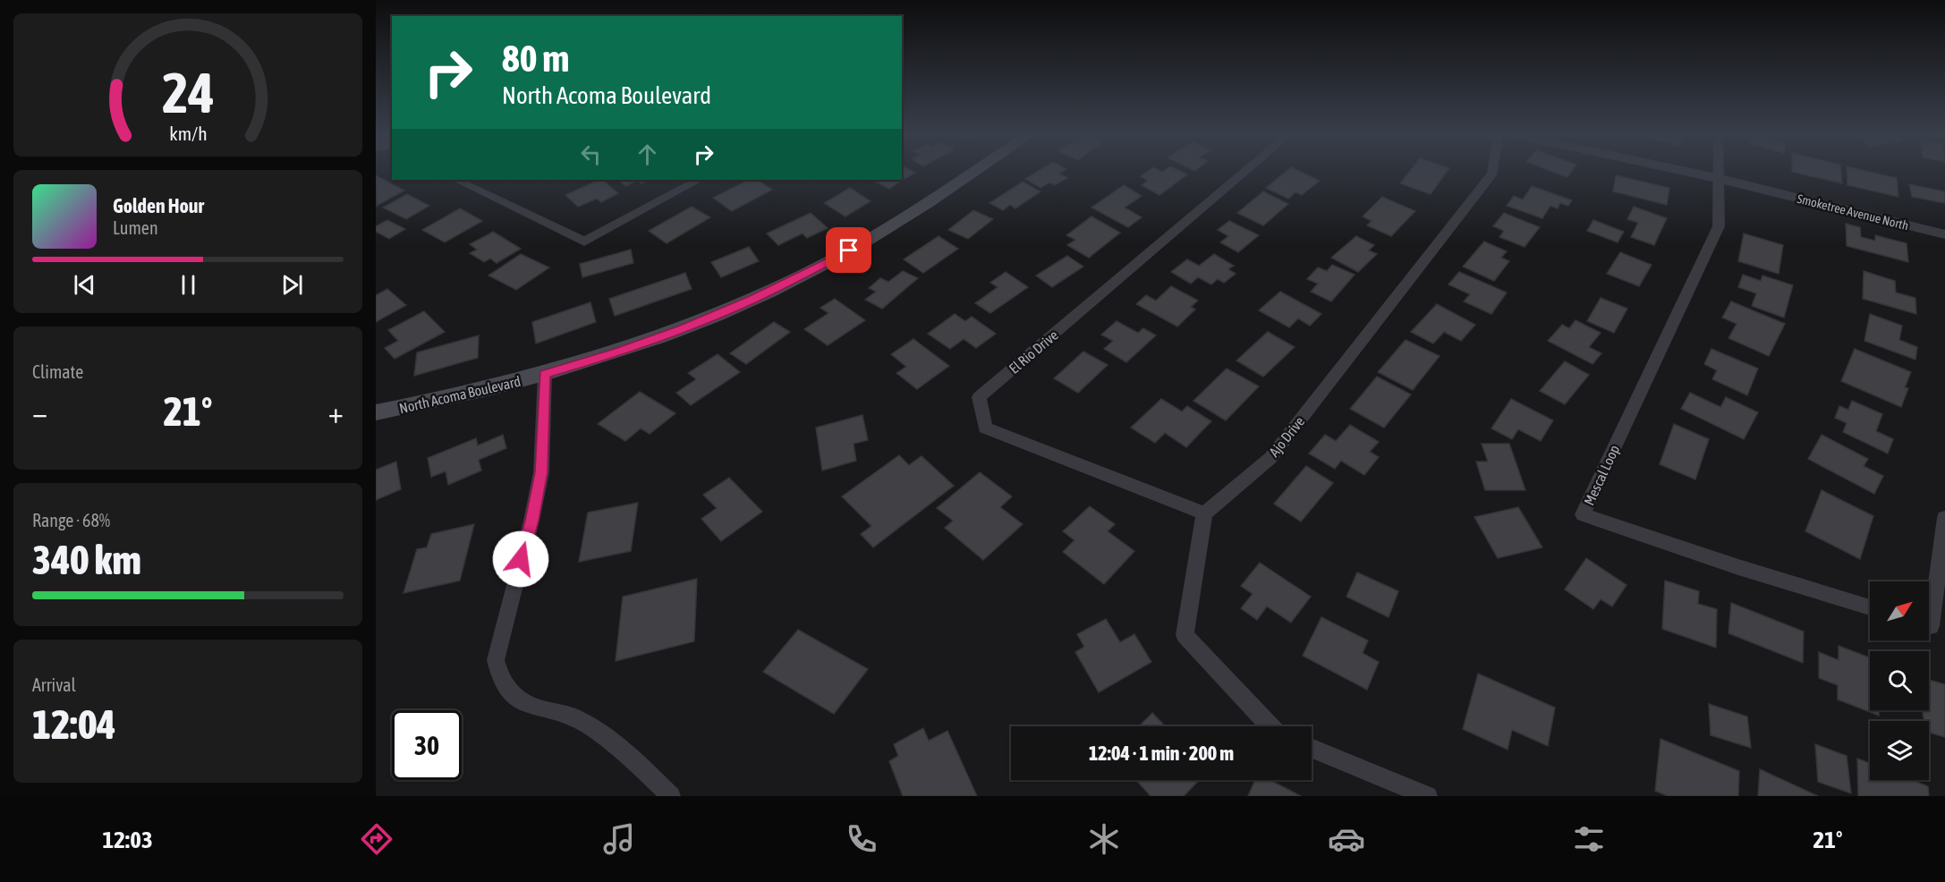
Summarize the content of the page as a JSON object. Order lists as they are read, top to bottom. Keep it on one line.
{"streets":{"main road":["North Acoma Boulevard"],"street":["Smoketree Avenue North","El Rio Drive","Ajo Drive","Mescal Loop"]},"crossings":[["Smoketree Avenue North","Mescal Loop"],["El Rio Drive","Ajo Drive"]],"north":"top right","page":{"turn":["80 m","North Acoma Boulevard"],"song":["Golden Hour","Lumen"],"tile":["Climate",["Range · 68%","340 km"],["Arrival","12:04"]],"heat":["−","21°","+"],"limit":"30","trip":"12:04 · 1 min · 200 m","tabs":["12:03","21°"],"gauge":["24","km/h"]}}
